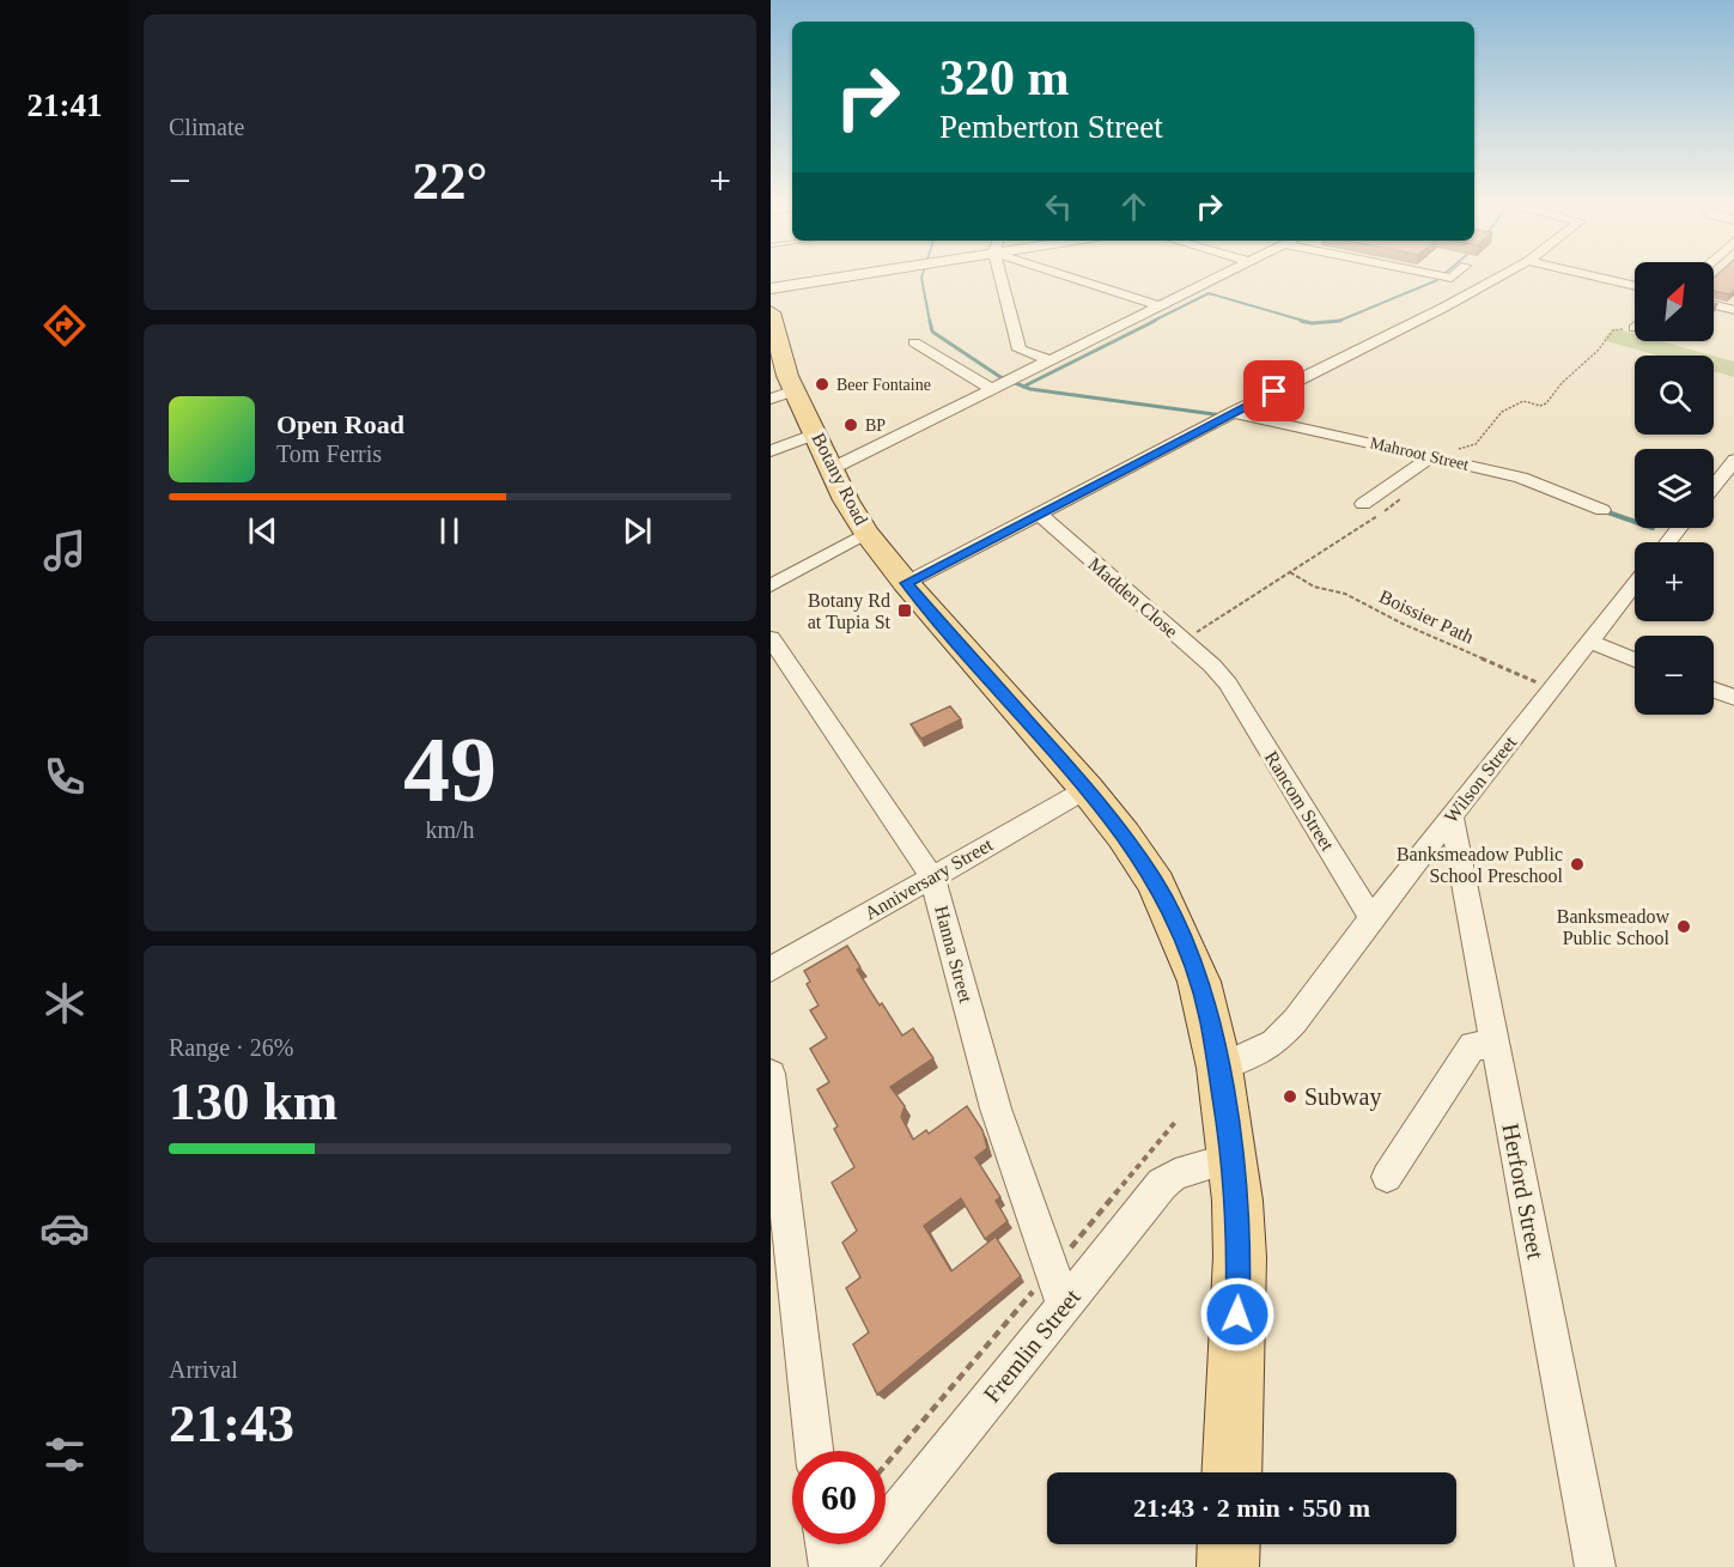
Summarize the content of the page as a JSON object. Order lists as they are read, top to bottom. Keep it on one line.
{"streets":{"main road":["Botany Road"],"street":["Mahroot Street","Madden Close","Wilson Street","Rancom Street","Anniversary Street","Hanna Street","Herford Street","Fremlin Street"],"path":["Boissier Path"]},"crossings":[["Botany Road","Wilson Street"],["Botany Road","Anniversary Street"],["Botany Road","Fremlin Street"],["Madden Close","Rancom Street"],["Boissier Path","Wilson Street"],["Wilson Street","Rancom Street"],["Wilson Street","Herford Street"],["Anniversary Street","Hanna Street"],["Hanna Street","Fremlin Street"]],"places":{"other":["Beer Fontaine","BP","Banksmeadow Public School Preschool","Banksmeadow Public School","Subway"],"transit":["Botany Rd at Tupia St"]},"north":"top right","page":{"tabs":"21:41","tile":["Climate",["49","km/h"],["Range · 26%","130 km"],["Arrival","21:43"]],"turn":["320 m","Pemberton Street"],"heat":["−","22°","+"],"map_buttons":["+","−"],"song":["Open Road","Tom Ferris"],"limit":"60","trip":"21:43 · 2 min · 550 m"}}
